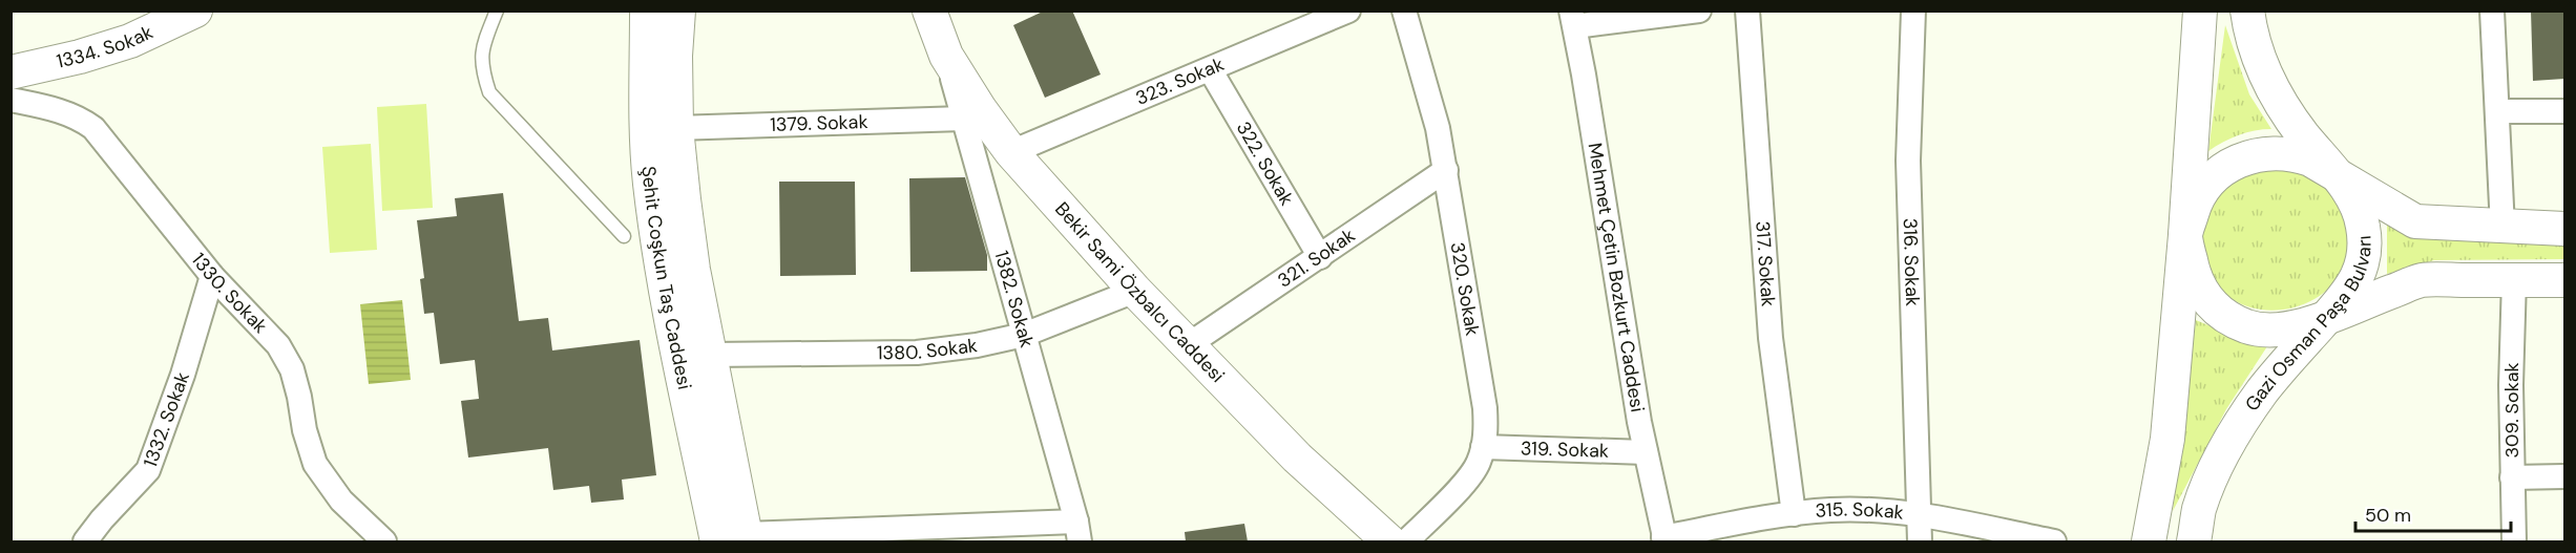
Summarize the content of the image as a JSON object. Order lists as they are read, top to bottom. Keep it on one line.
{"streets":{"main road":["1334. Sokak","Şehit Coşkun Taş Caddesi","Bekir Sami Özbalcı Caddesi","Gazi Osman Paşa Bulvarı"],"street":["323. Sokak","1379. Sokak","322. Sokak","321. Sokak","316. Sokak","317. Sokak","Mehmet Çetin Bozkurt Caddesi","320. Sokak","1330. Sokak","1382. Sokak","1380. Sokak","309. Sokak","1332. Sokak","319. Sokak","315. Sokak"]},"crossings":[["323. Sokak","322. Sokak"],["323. Sokak","Bekir Sami Özbalcı Caddesi"],["1379. Sokak","Şehit Coşkun Taş Caddesi"],["1379. Sokak","1382. Sokak"],["322. Sokak","321. Sokak"],["321. Sokak","320. Sokak"],["321. Sokak","Bekir Sami Özbalcı Caddesi"],["316. Sokak","315. Sokak"],["317. Sokak","315. Sokak"],["Mehmet Çetin Bozkurt Caddesi","319. Sokak"],["Mehmet Çetin Bozkurt Caddesi","315. Sokak"],["Şehit Coşkun Taş Caddesi","1380. Sokak"],["320. Sokak","319. Sokak"],["Bekir Sami Özbalcı Caddesi","1382. Sokak"],["Bekir Sami Özbalcı Caddesi","1380. Sokak"],["1330. Sokak","1332. Sokak"],["1382. Sokak","1380. Sokak"]],"scale_bar":"50 m"}
